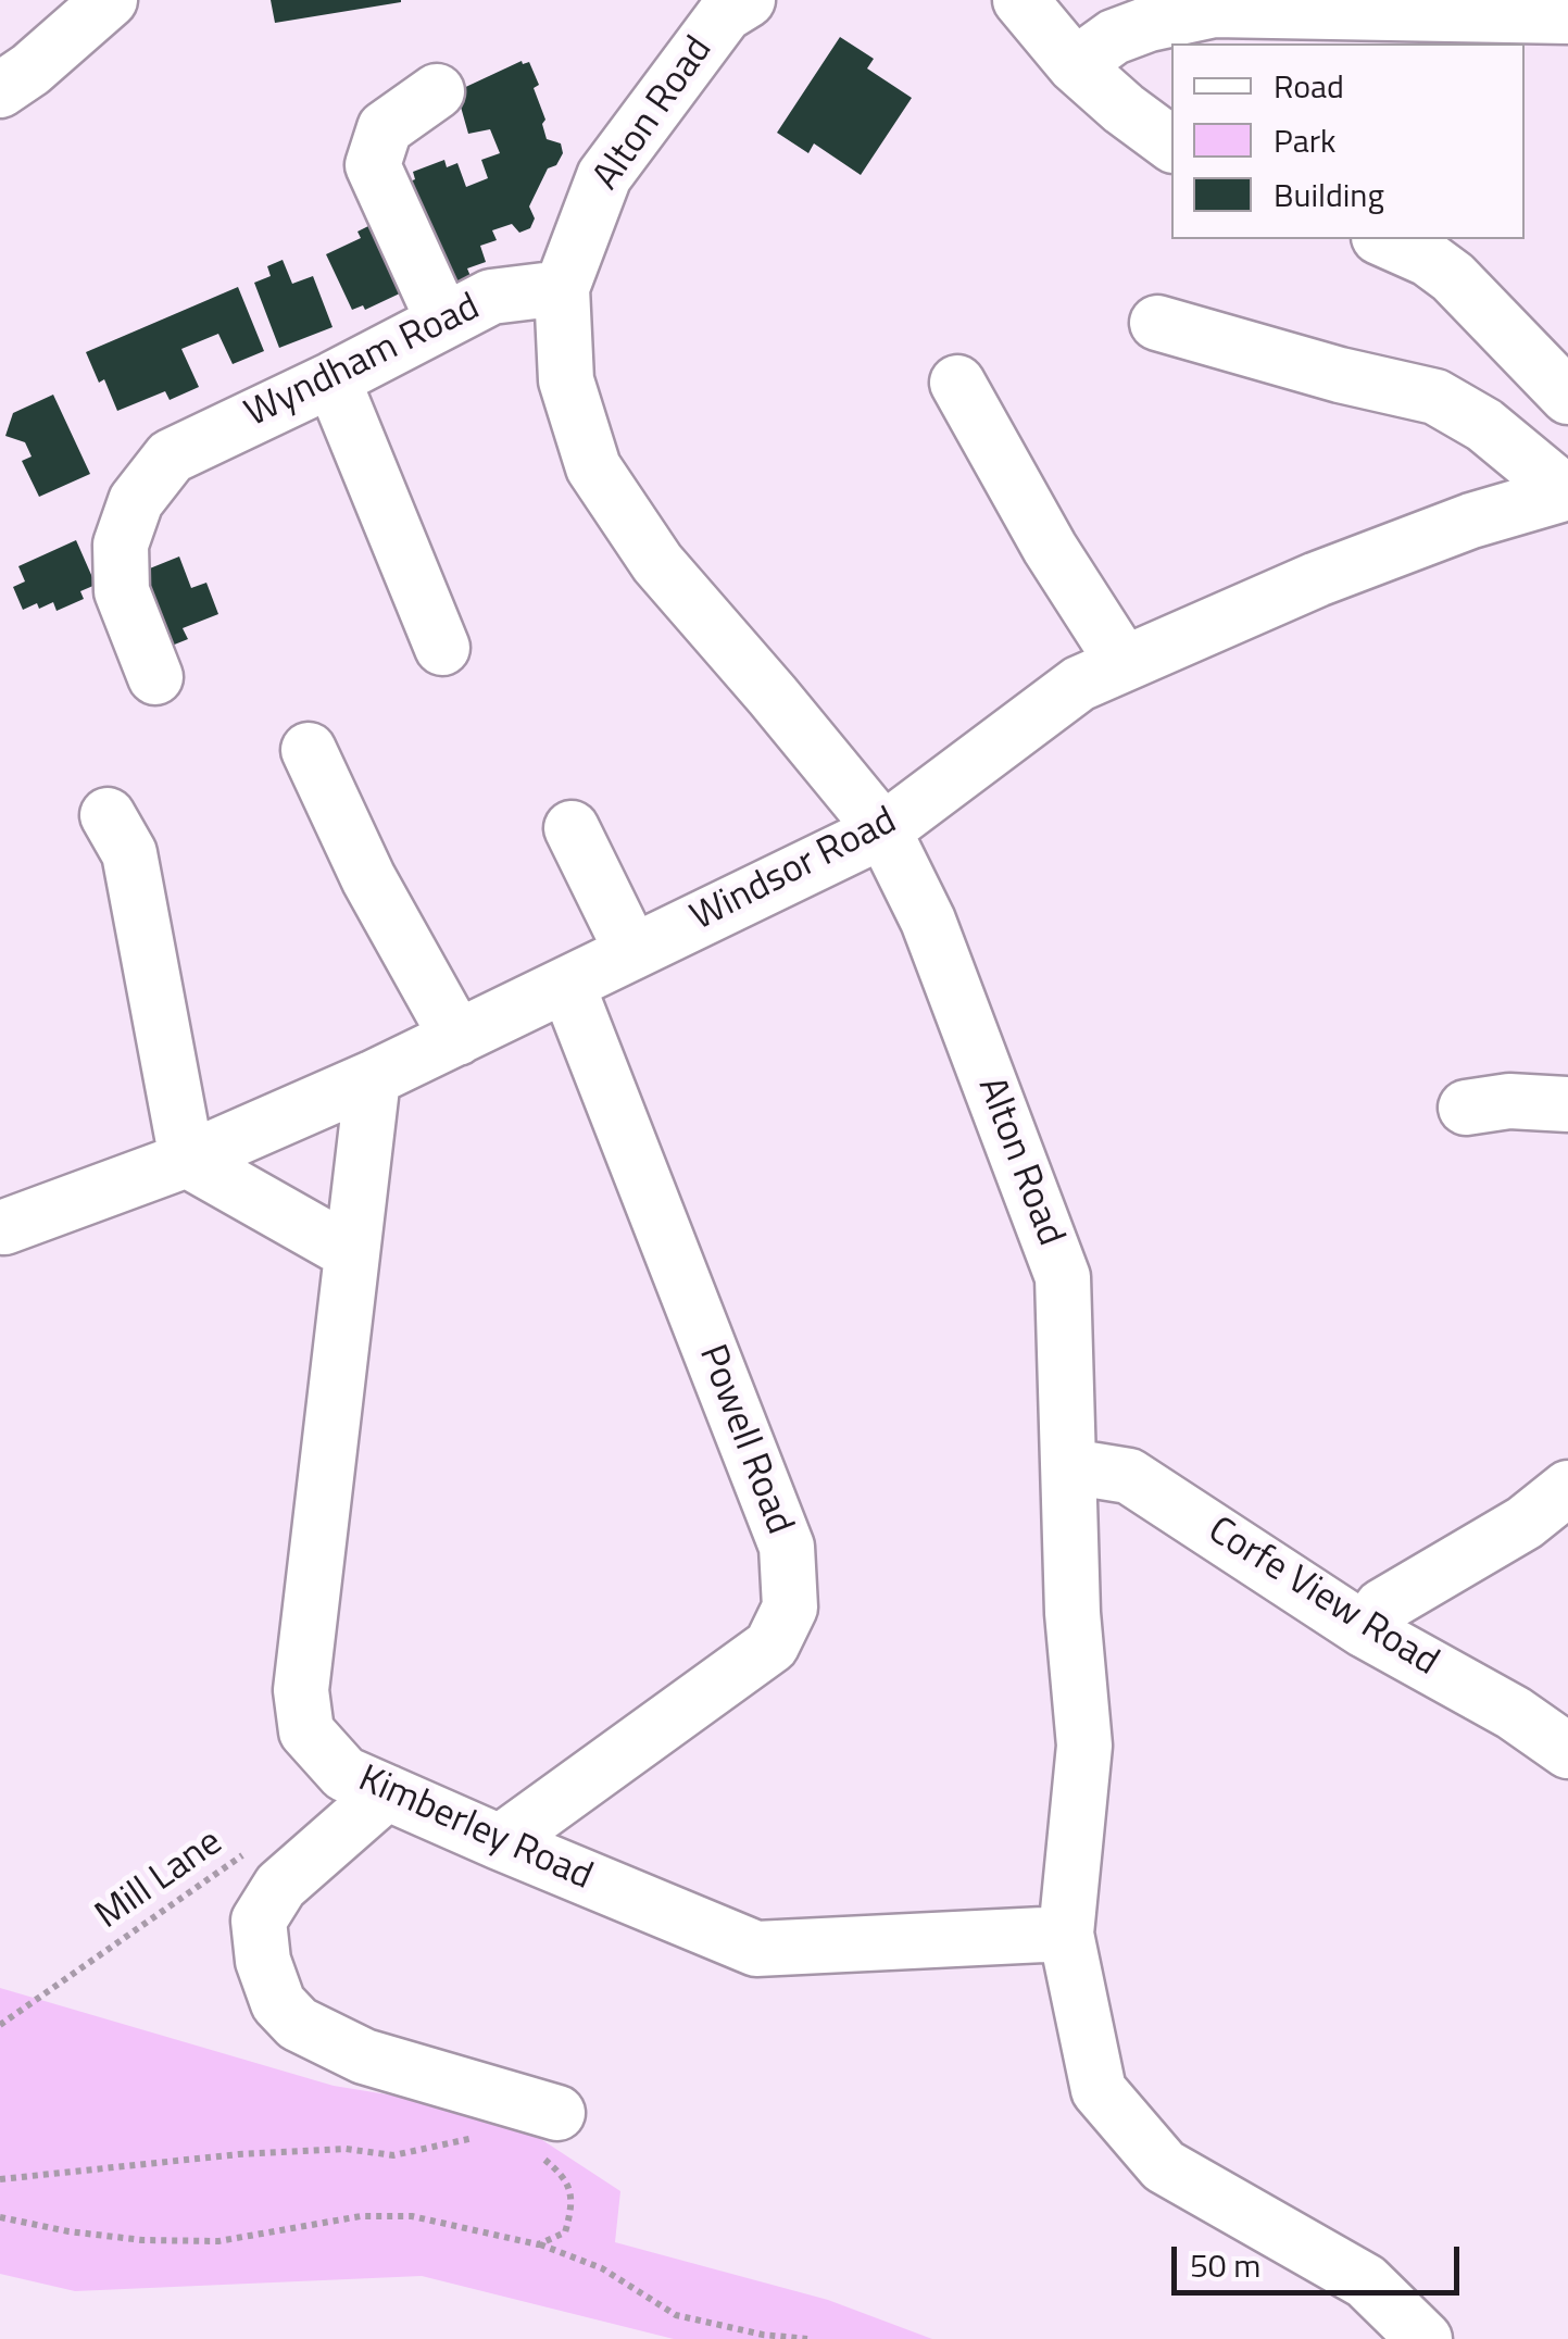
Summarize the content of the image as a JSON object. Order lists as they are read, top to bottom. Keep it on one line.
{"streets":{"street":["Alton Road","Wyndham Road","Windsor Road","Powell Road","Corfe View Road","Kimberley Road"],"path":["Mill Lane"]},"crossings":[["Alton Road","Wyndham Road"],["Alton Road","Windsor Road"],["Alton Road","Corfe View Road"],["Alton Road","Kimberley Road"],["Windsor Road","Powell Road"],["Windsor Road","Kimberley Road"],["Powell Road","Kimberley Road"]],"legend":["Road","Park","Building"],"scale_bar":"50 m"}
